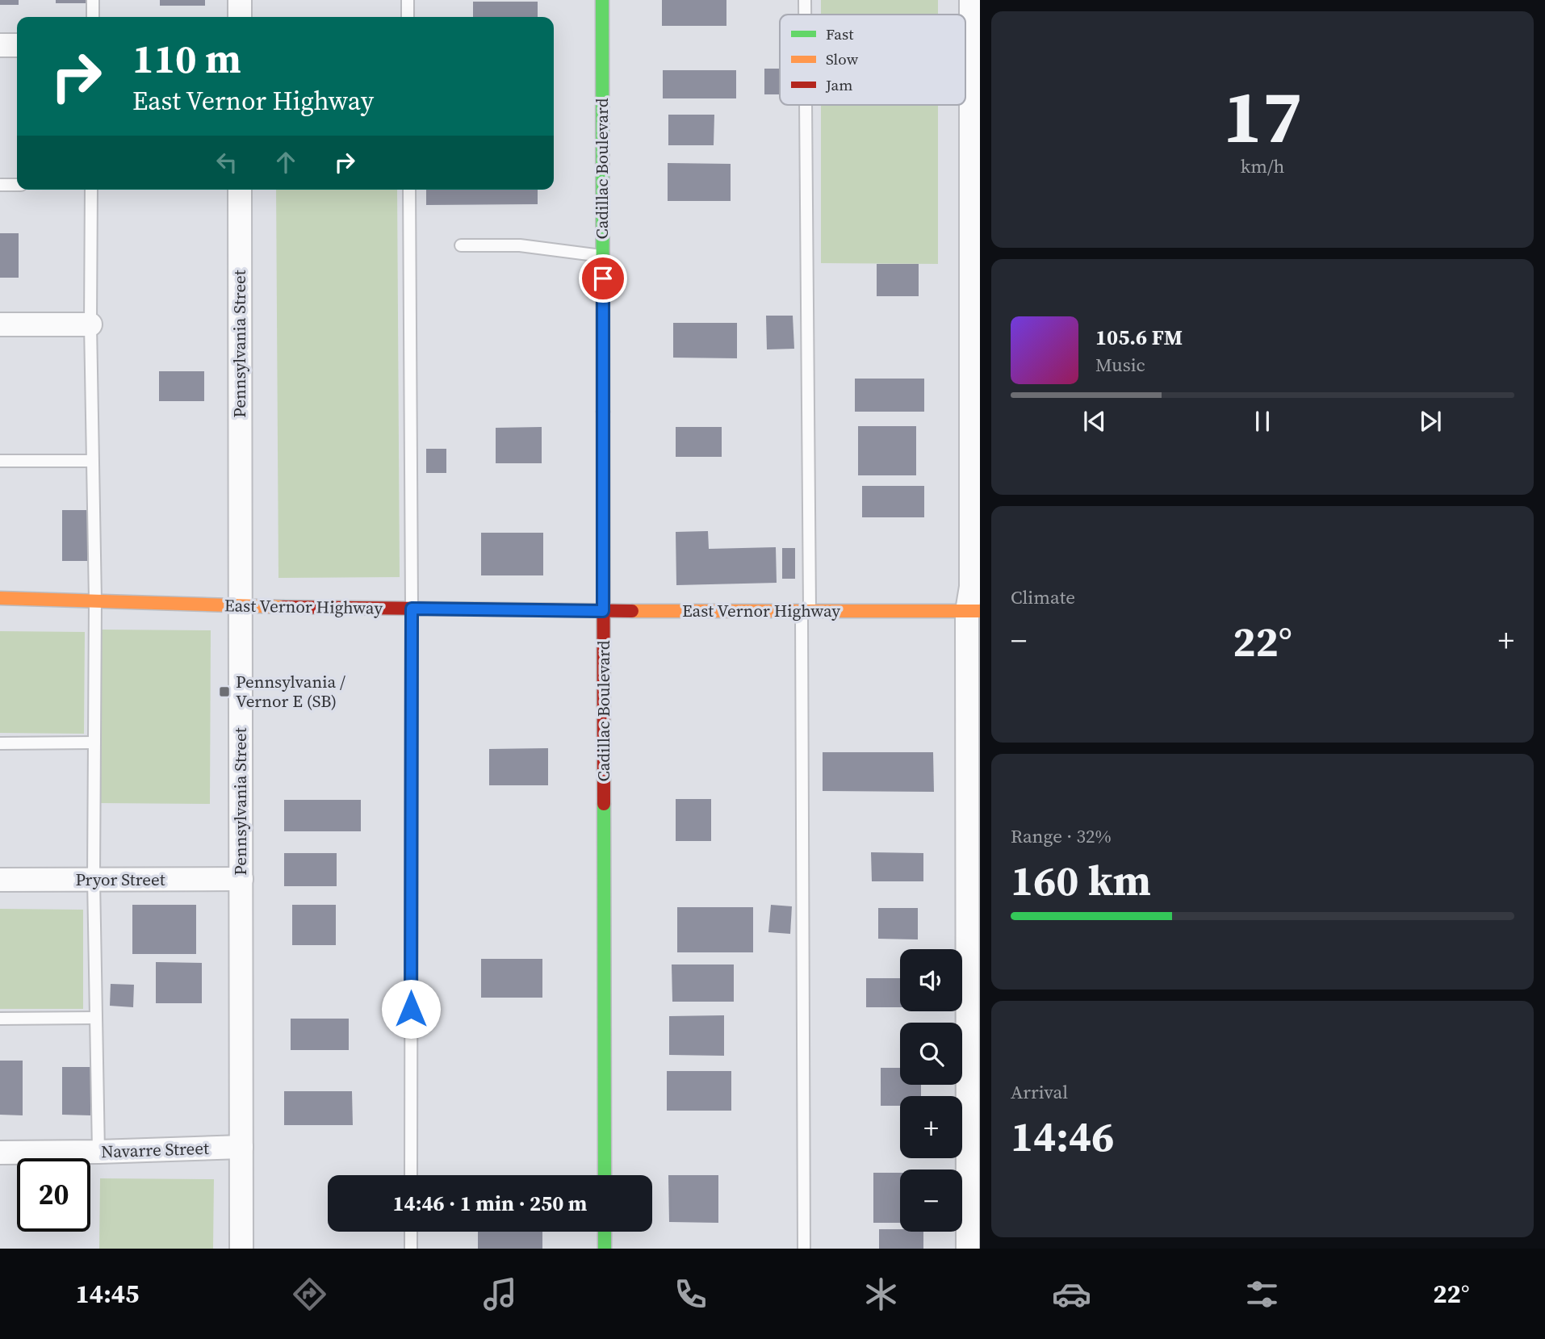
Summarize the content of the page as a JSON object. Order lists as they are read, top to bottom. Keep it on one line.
{"streets":{"street":["Cadillac Boulevard","Pennsylvania Street","East Vernor Highway","Pryor Street","Navarre Street"]},"crossings":[["Cadillac Boulevard","East Vernor Highway"],["Pennsylvania Street","East Vernor Highway"],["Pennsylvania Street","Pryor Street"],["Pennsylvania Street","Navarre Street"]],"places":{"transit":["Pennsylvania / Vernor E (SB)"]},"legend":["Fast","Slow","Jam"],"page":{"tile":[["17","km/h"],"Climate",["Range · 32%","160 km"],["Arrival","14:46"]],"turn":["110 m","East Vernor Highway"],"song":["105.6 FM","Music"],"heat":["−","22°","+"],"map_buttons":["+","−"],"limit":"20","trip":"14:46 · 1 min · 250 m","tabs":["14:45","22°"]}}
